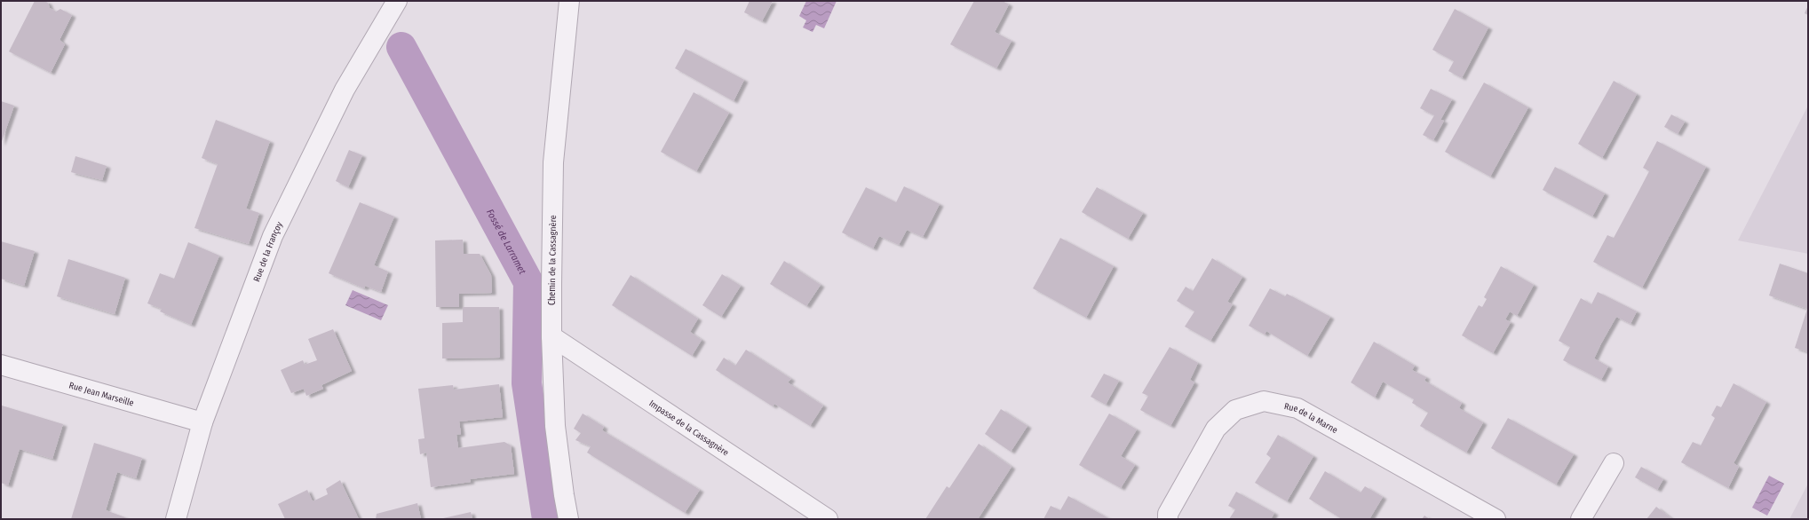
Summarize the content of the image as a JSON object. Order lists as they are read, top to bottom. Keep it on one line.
{"streets":{"street":["Rue de la Françoy","Chemin de la Cassagnère","Rue Jean Marseille","Rue de la Marne","Impasse de la Cassagnère"]},"crossings":[["Rue de la Françoy","Rue Jean Marseille"],["Chemin de la Cassagnère","Impasse de la Cassagnère"]],"water":["Fossé de Larramet"]}
